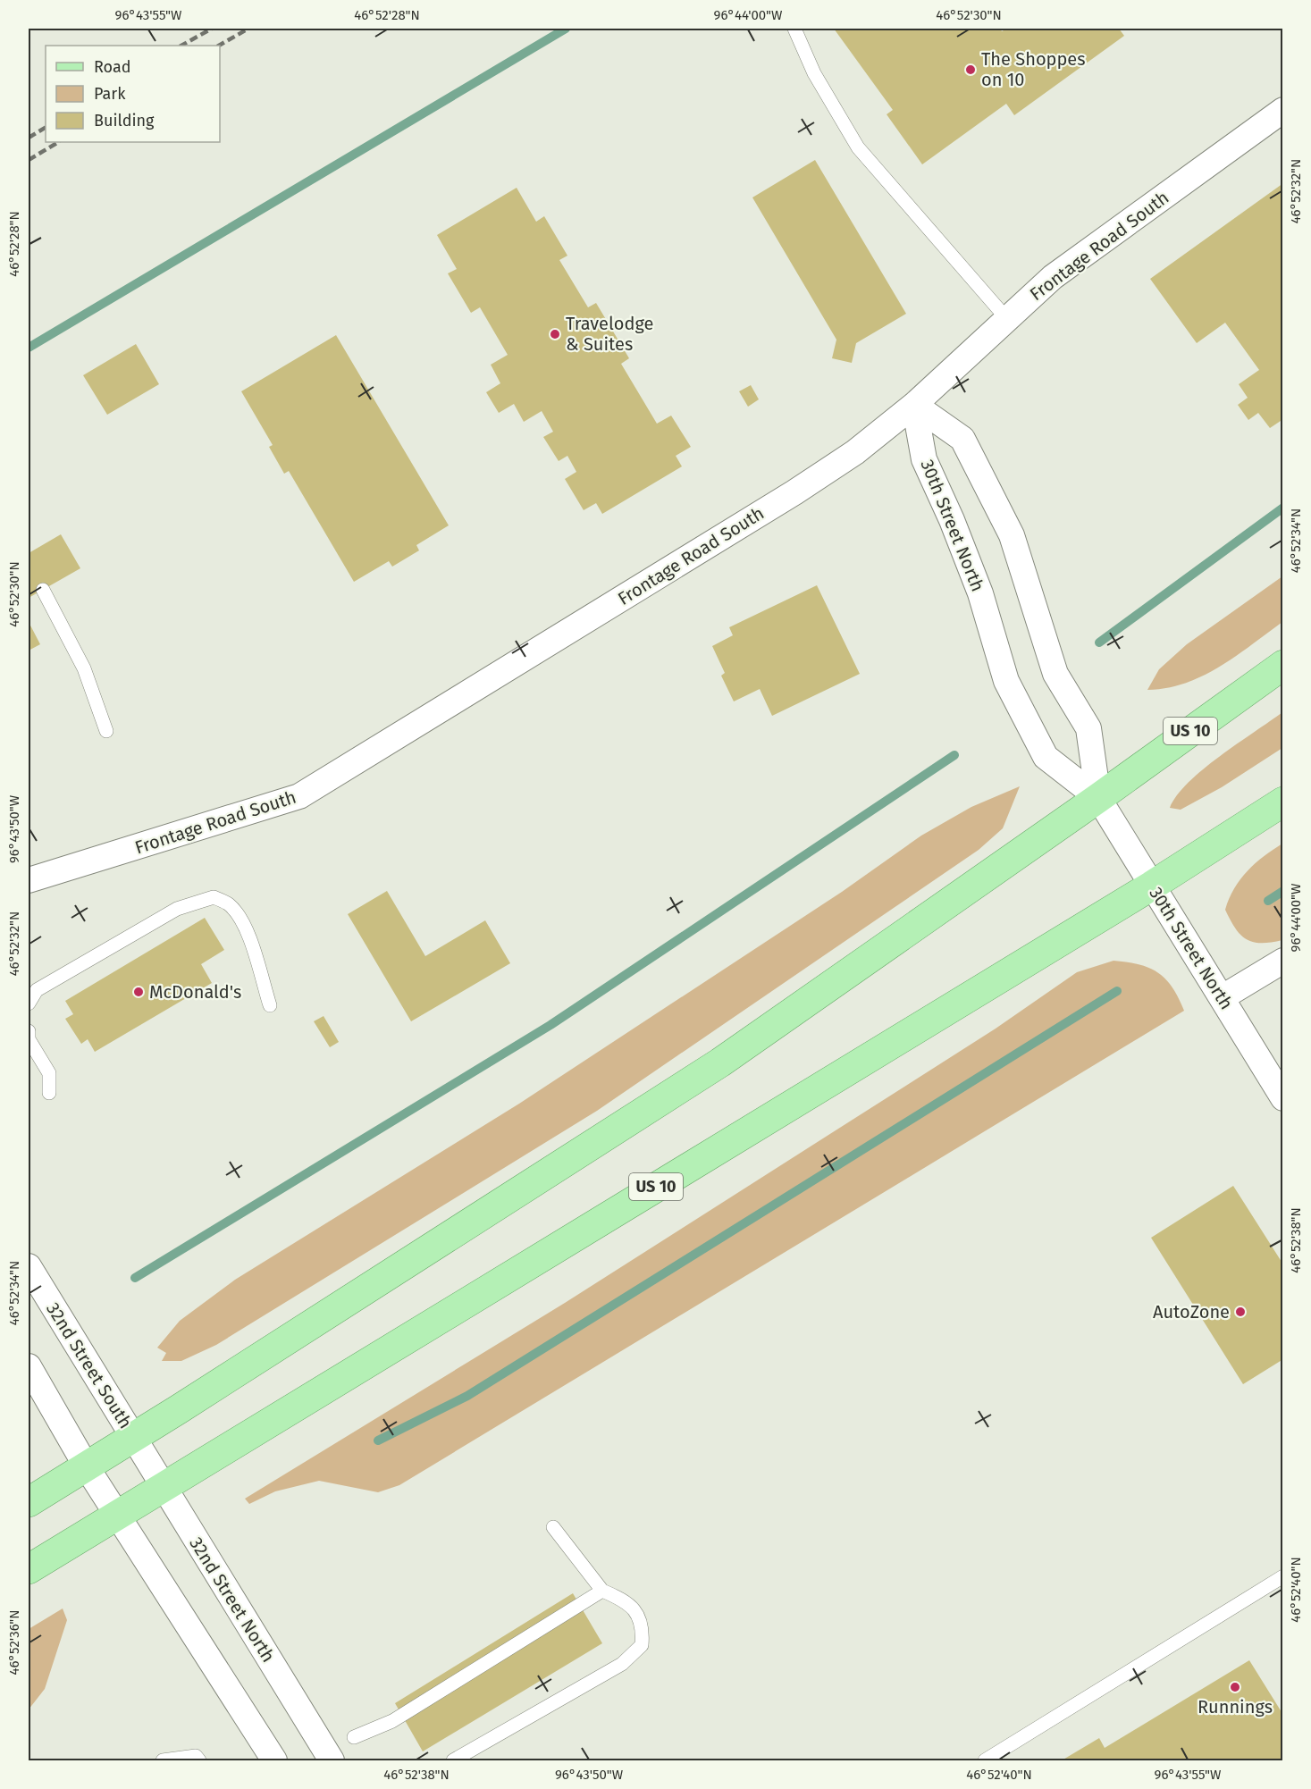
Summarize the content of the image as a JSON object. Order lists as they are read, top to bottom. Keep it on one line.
{"streets":{"main road":["US 10"],"street":["Frontage Road South","30th Street North","32nd Street South","32nd Street North"]},"crossings":[["Frontage Road South","30th Street North"],["30th Street North","US 10"],["US 10","32nd Street South"],["US 10","32nd Street North"],["32nd Street South","32nd Street North"]],"places":["The Shoppes on 10","Travelodge & Suites","McDonald's","AutoZone","Runnings"],"legend":["Road","Park","Building"],"coordinates":["96°43'55\"W","46°52'28\"N","96°44'00\"W","46°52'30\"N","46°52'32\"N","46°52'34\"N","96°43'50\"W","46°52'38\"N","46°52'40\"N","46°52'36\"N"]}
